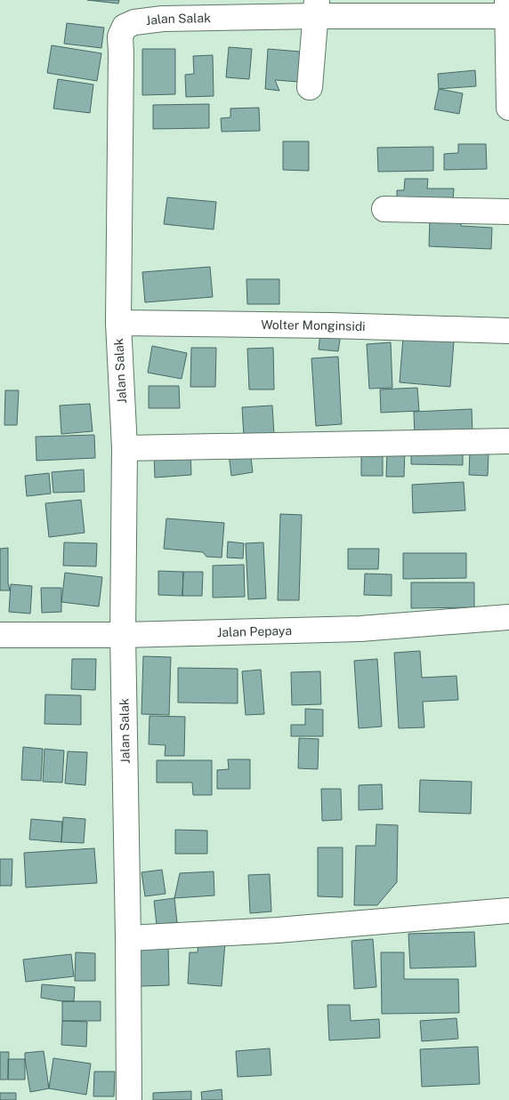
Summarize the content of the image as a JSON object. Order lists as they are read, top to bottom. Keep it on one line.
{"streets":{"street":["Jalan Salak","Wolter Monginsidi","Jalan Pepaya"]},"crossings":[["Jalan Salak","Wolter Monginsidi"],["Jalan Salak","Jalan Pepaya"]]}
